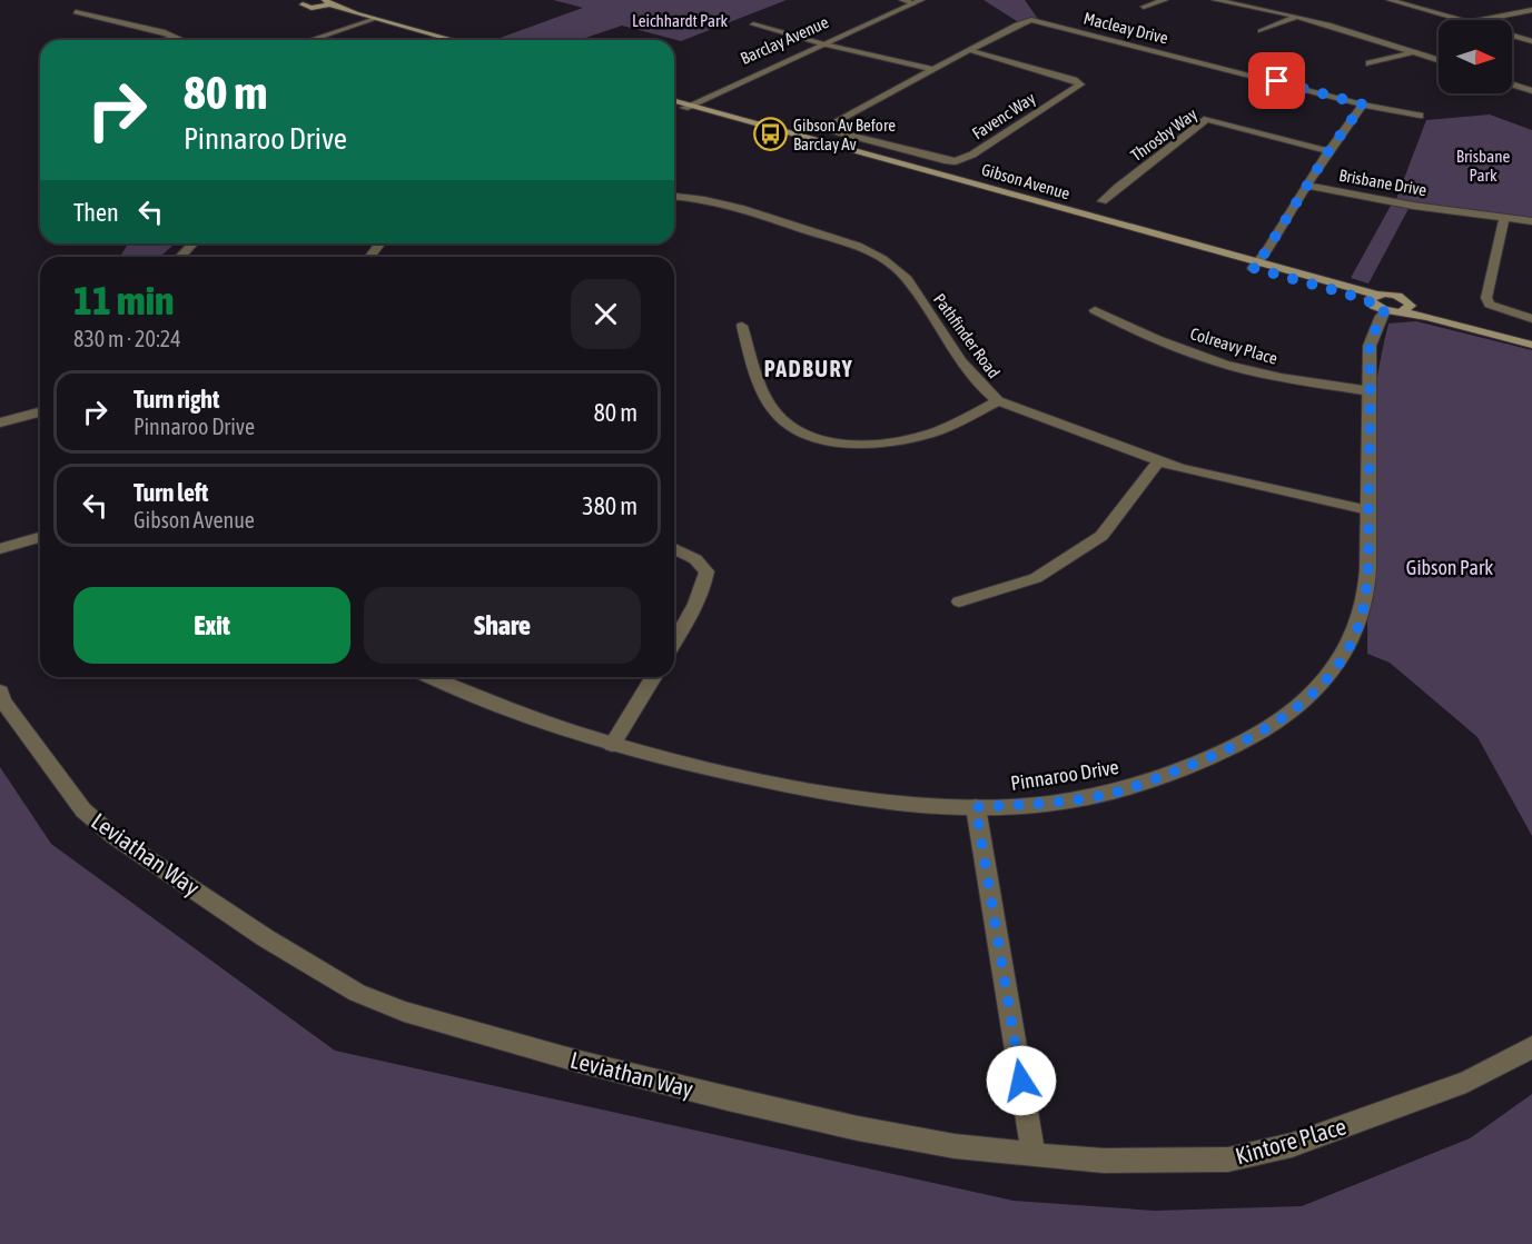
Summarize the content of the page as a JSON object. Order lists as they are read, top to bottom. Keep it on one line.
{"streets":{"main road":["Gibson Avenue"],"street":["Macleay Drive","Barclay Avenue","Favenc Way","Throsby Way","Brisbane Drive","Pathfinder Road","Colreavy Place","Pinnaroo Drive","Leviathan Way","Kintore Place"]},"crossings":[["Macleay Drive","Favenc Way"],["Barclay Avenue","Gibson Avenue"],["Gibson Avenue","Pinnaroo Drive"],["Pathfinder Road","Pinnaroo Drive"],["Colreavy Place","Pinnaroo Drive"],["Leviathan Way","Kintore Place"]],"districts":["PADBURY"],"parks":["Leichhardt Park","Brisbane Park","Gibson Park"],"places":{"bus stop":["Gibson Av Before Barclay Av"]},"north":"right","page":{"turn":["80 m","Pinnaroo Drive"],"then":"Then","heading":["11 min","830 m · 20:24"],"list":[{"name":"Turn right","note":"Pinnaroo Drive","value":"80 m"},{"name":"Turn left","note":"Gibson Avenue","value":"380 m"}],"buttons":["Exit","Share"]}}
